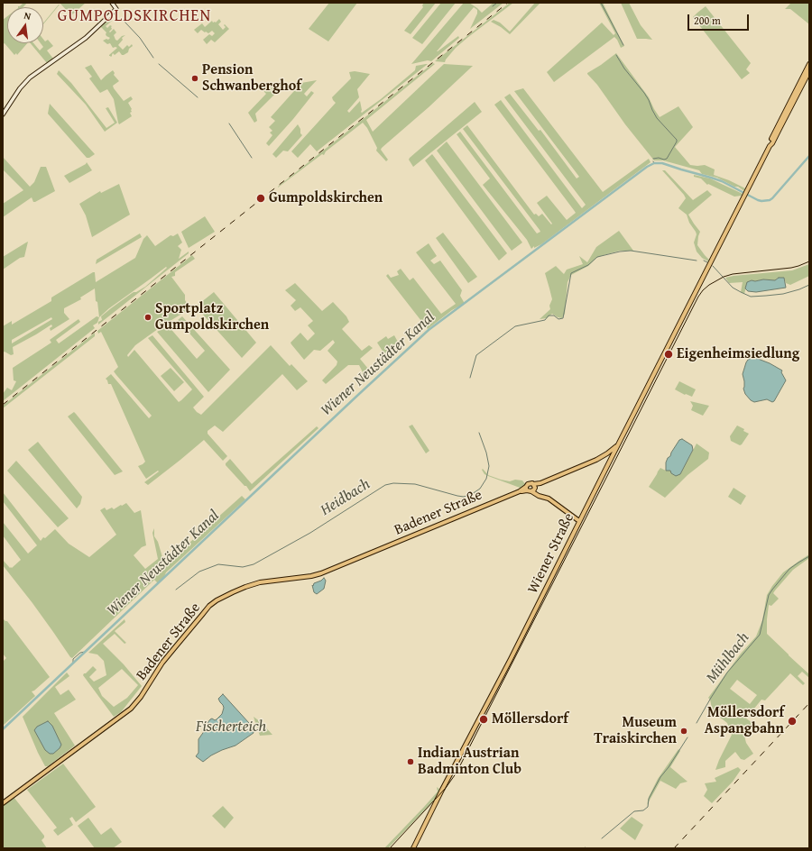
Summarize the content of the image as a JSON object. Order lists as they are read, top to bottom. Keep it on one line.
{"streets":{"main road":["Badener Straße","Wiener Straße"]},"districts":["GUMPOLDSKIRCHEN"],"water":["Wiener Neustädter Kanal","Heidbach","Mühlbach","Fischerteich"],"places":["Pension Schwanberghof","Gumpoldskirchen","Sportplatz Gumpoldskirchen","Eigenheimsiedlung","Möllersdorf","Möllersdorf Aspangbahn","Museum Traiskirchen","Indian Austrian Badminton Club"],"scale_bar":"200 m","north":"top"}
